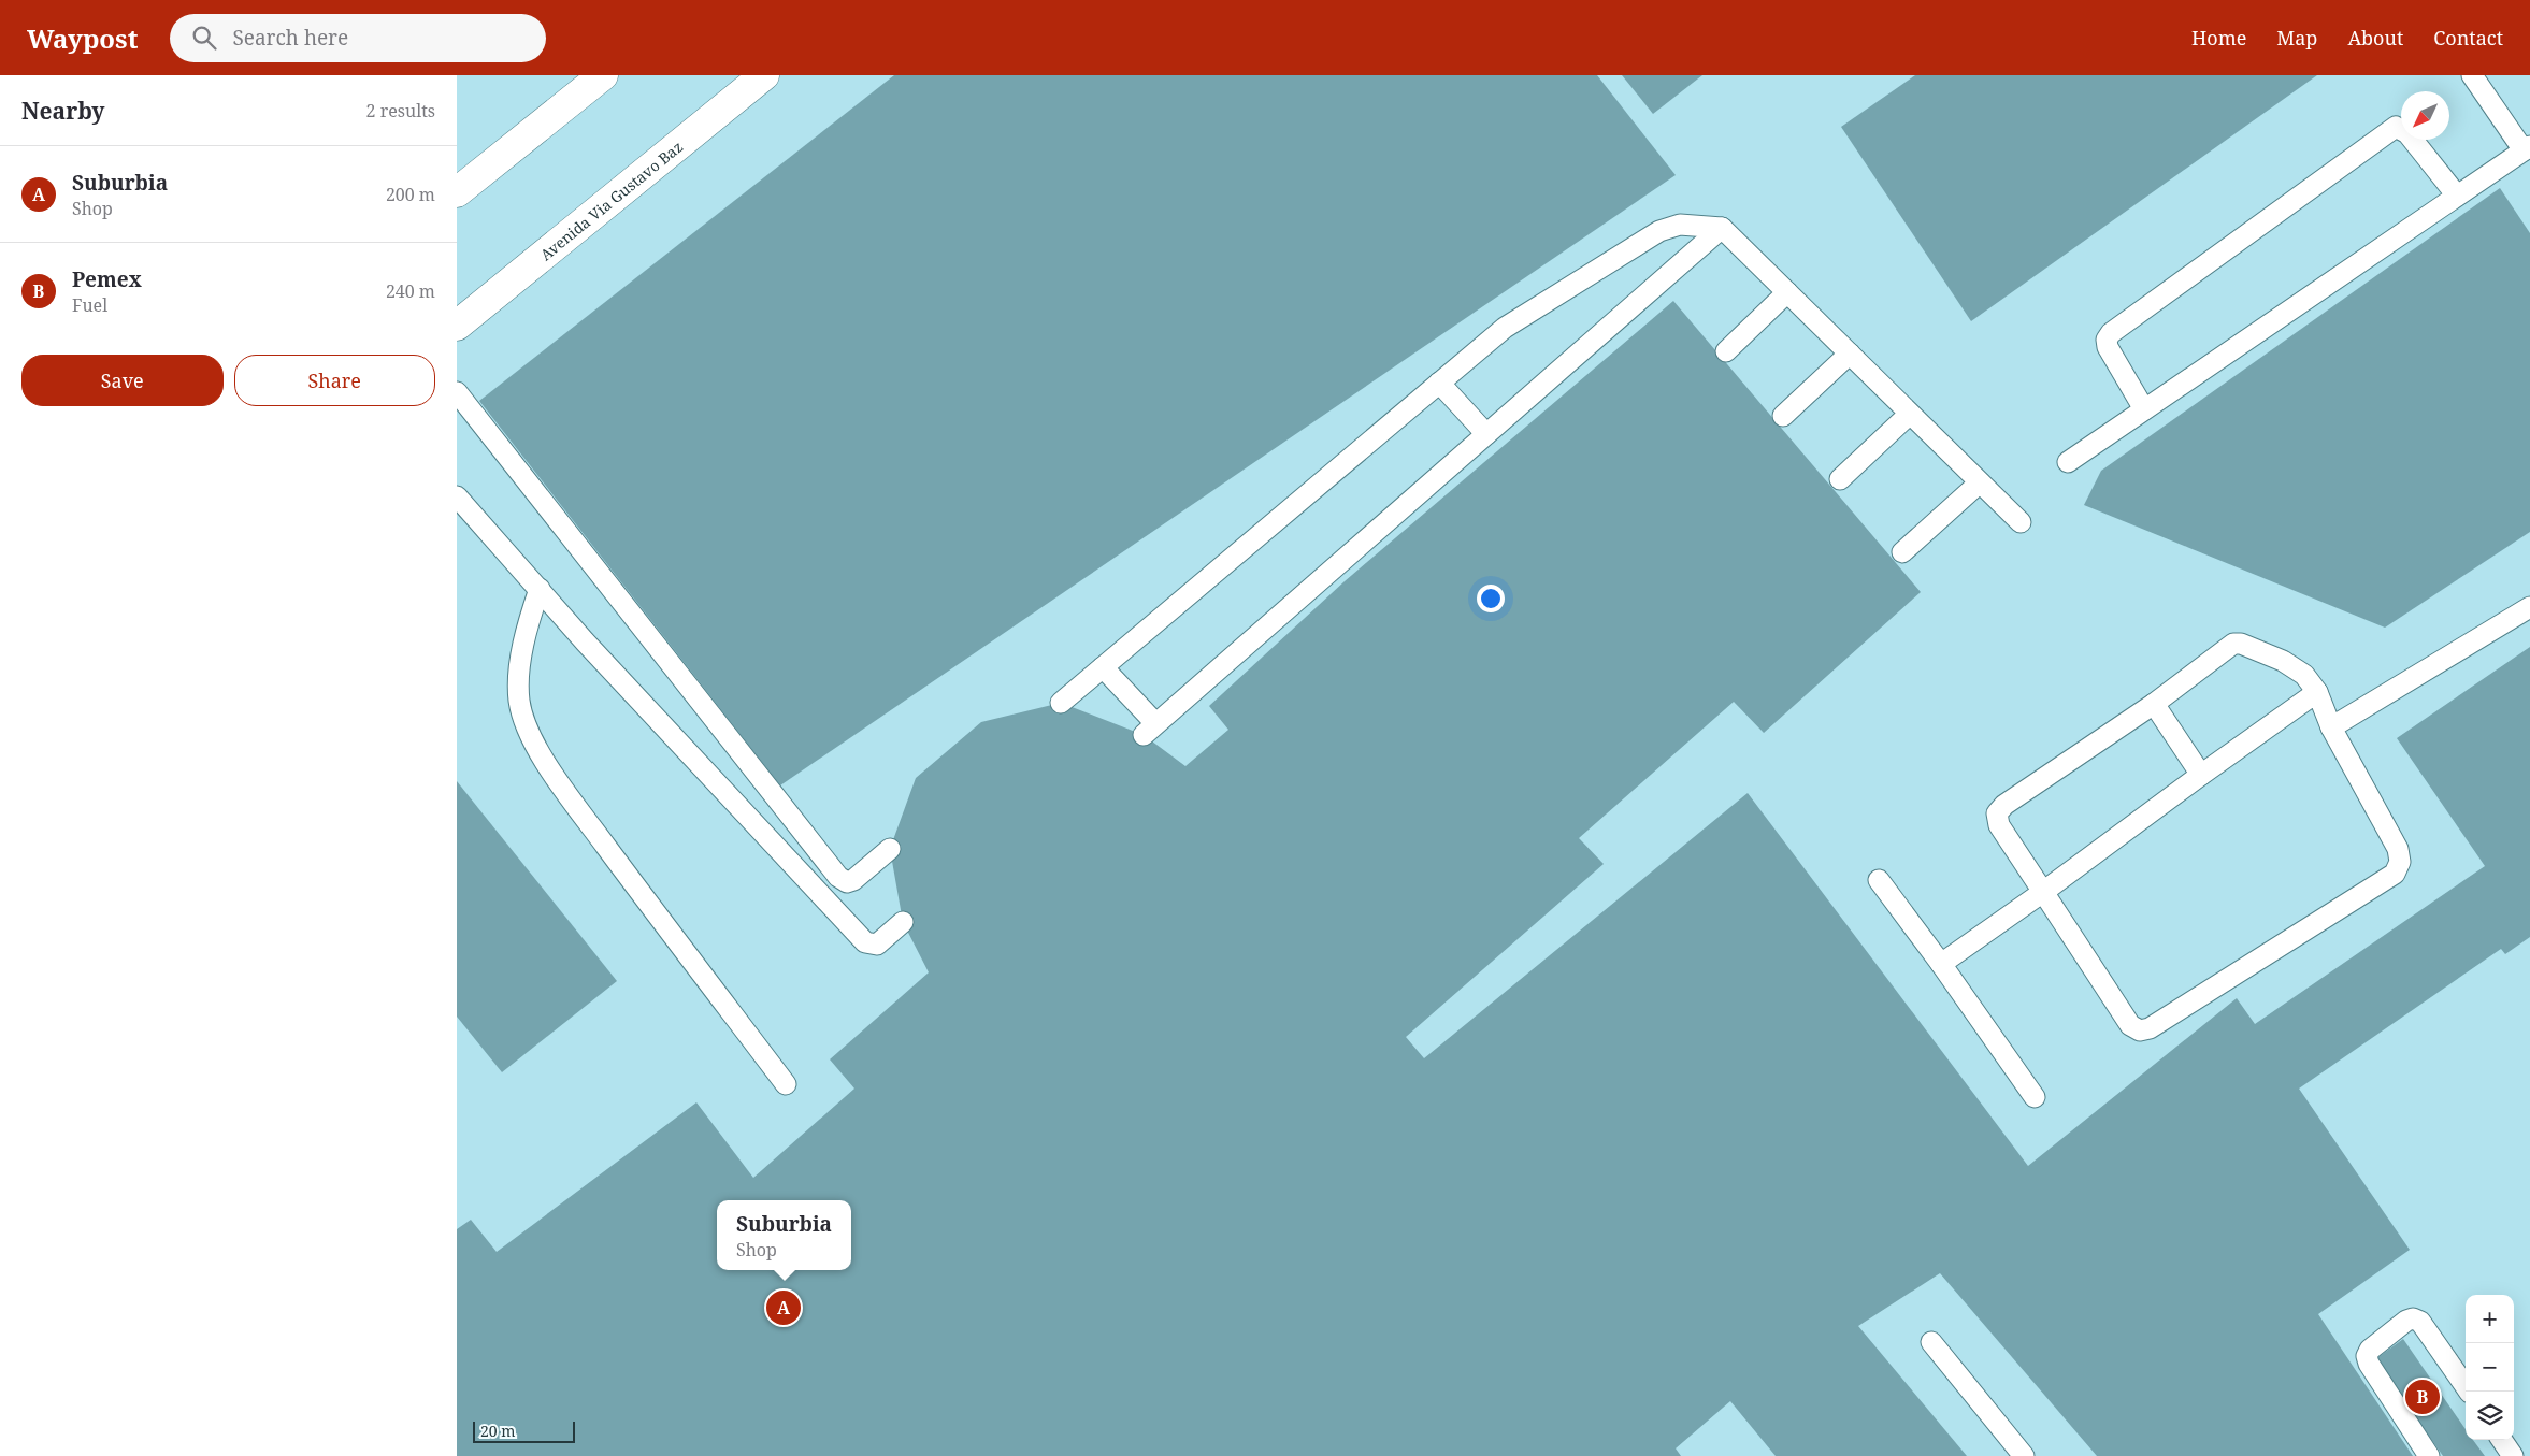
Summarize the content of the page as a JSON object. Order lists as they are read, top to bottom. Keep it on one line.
{"streets":{"main road":["Avenida Via Gustavo Baz"]},"scale_bar":"20 m","north":"bottom left","page":{"header":"Waypost","search":"Search here","nav":["Home","Map","About","Contact"],"heading":["Nearby","2 results"],"list":[{"mark":"A","name":"Suburbia","note":"Shop","value":"200 m"},{"mark":"B","name":"Pemex","note":"Fuel","value":"240 m"}],"buttons":["Save","Share"],"popup":["Suburbia","Shop"],"pins":["A","B"],"map_buttons":["+","−"],"scale":"20 m"}}
